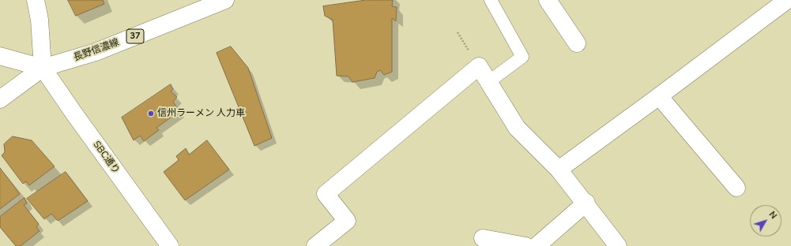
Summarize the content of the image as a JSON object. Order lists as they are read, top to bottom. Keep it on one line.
{"streets":{"street":["37","長野信濃線","SBC通り"]},"crossings":[["長野信濃線","SBC通り"]],"places":["信州ラーメン 人力車"],"north":"top right"}
